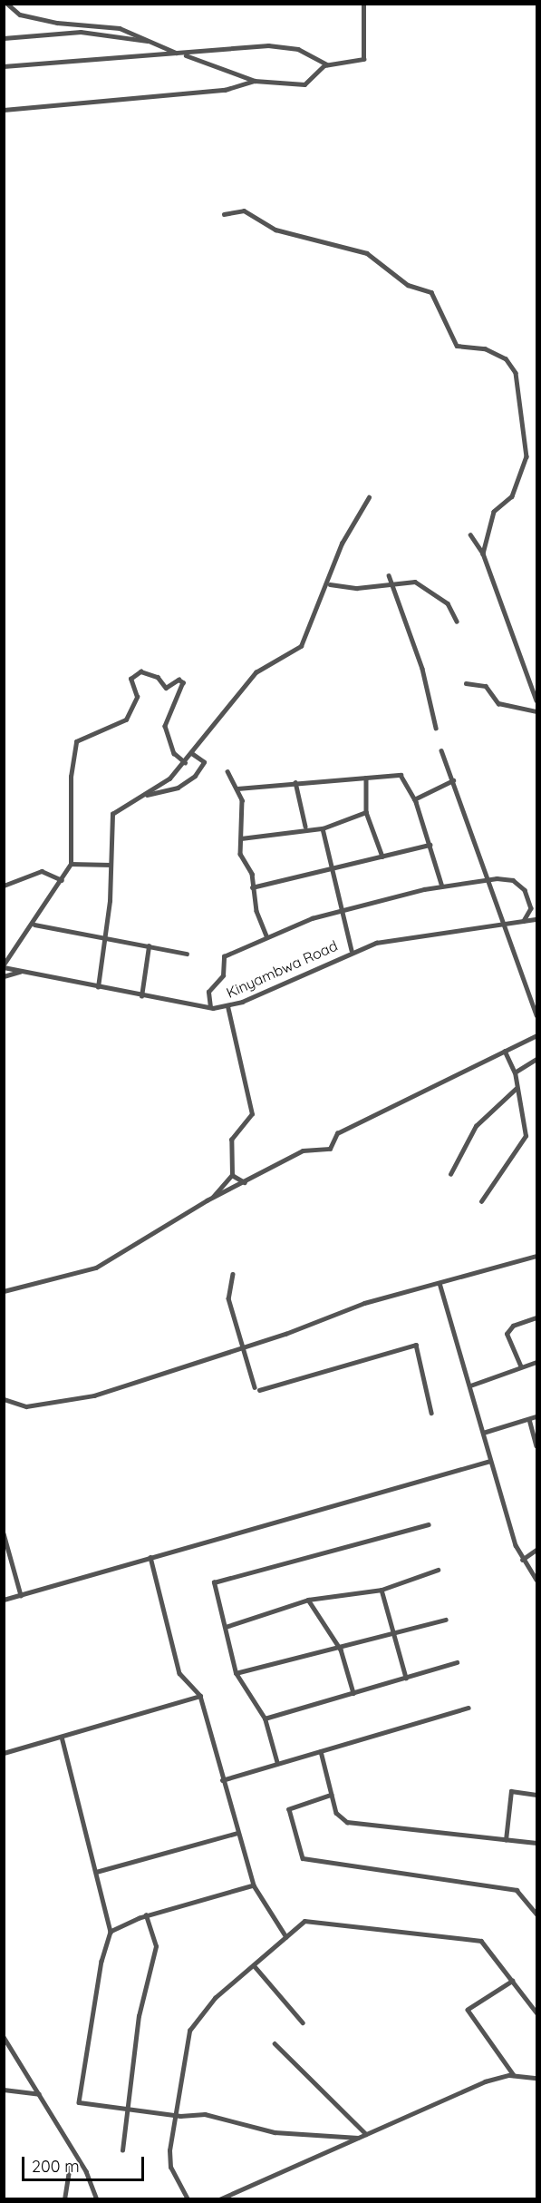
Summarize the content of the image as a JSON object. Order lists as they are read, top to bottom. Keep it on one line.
{"streets":{"street":["Kinyambwa Road"]},"scale_bar":"200 m"}
